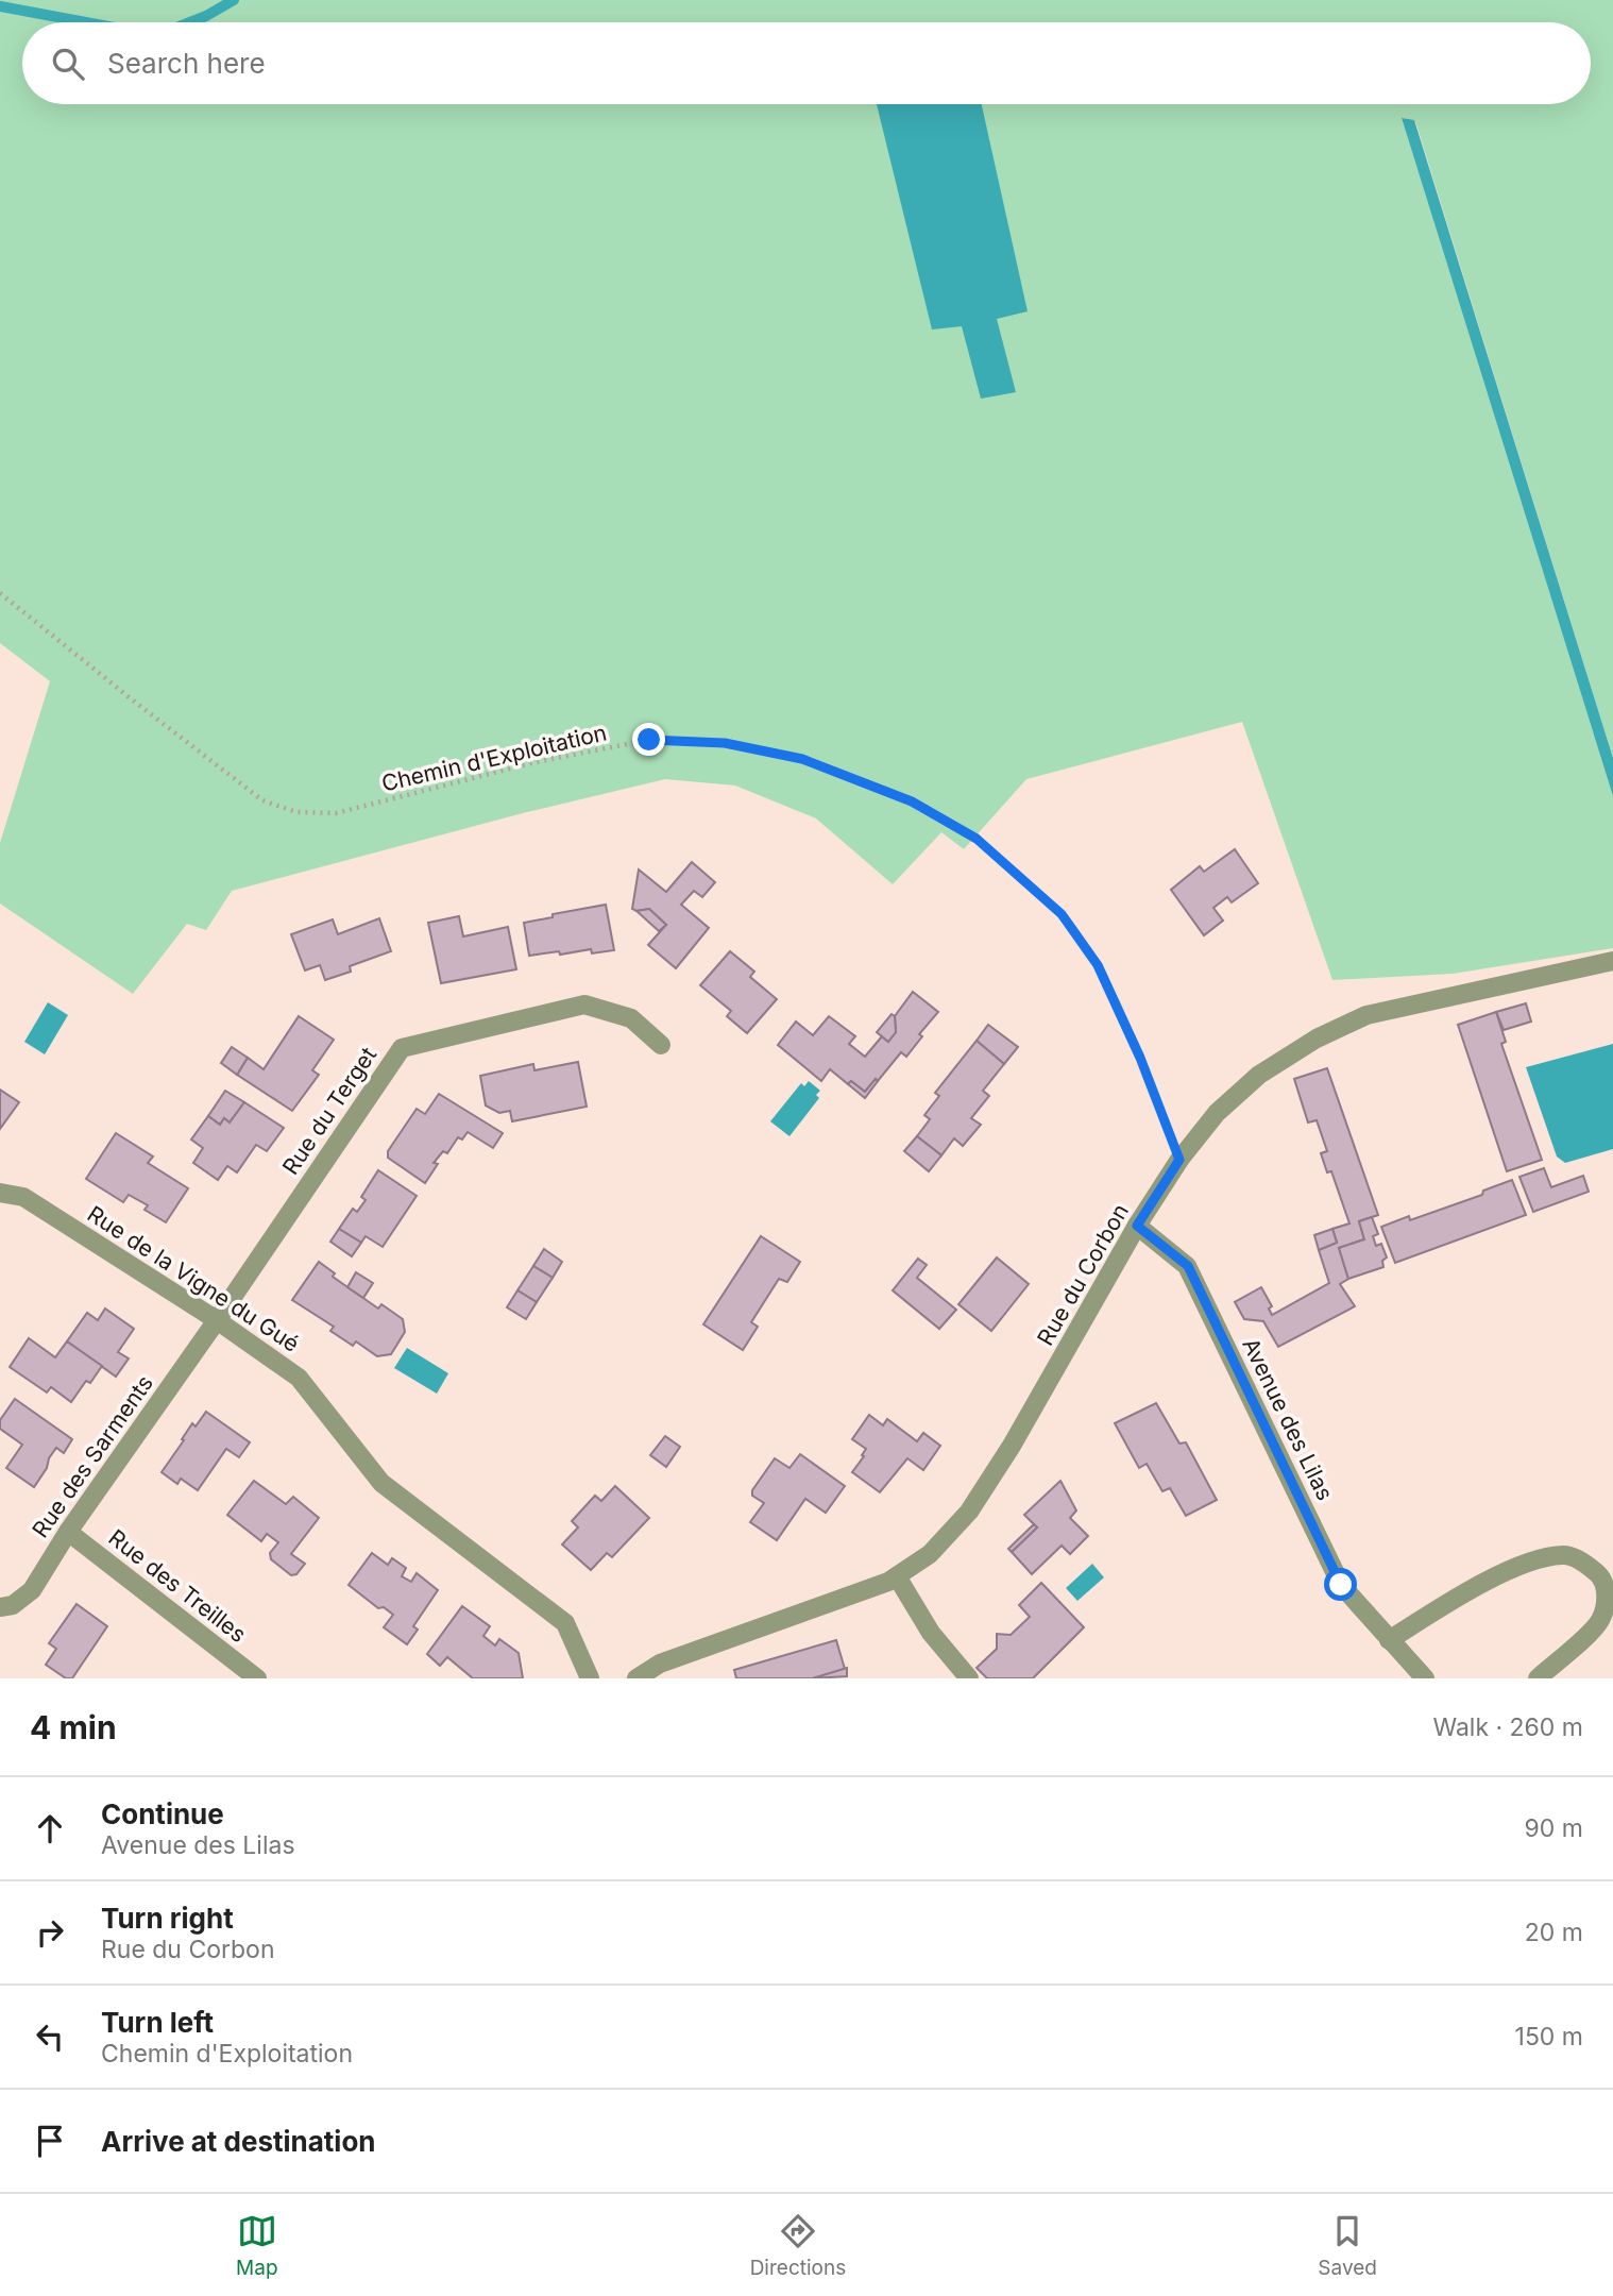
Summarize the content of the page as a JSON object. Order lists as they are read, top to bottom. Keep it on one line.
{"streets":{"street":["Rue du Terget","Rue du Corbon","Rue de la Vigne du Gué","Avenue des Lilas","Rue des Sarments","Rue des Treilles"],"path":["Chemin d'Exploitation"]},"crossings":[["Chemin d'Exploitation","Rue du Corbon"],["Rue du Terget","Rue de la Vigne du Gué"],["Rue du Terget","Rue des Sarments"],["Rue du Corbon","Avenue des Lilas"],["Rue de la Vigne du Gué","Rue des Sarments"],["Rue des Sarments","Rue des Treilles"]],"page":{"search":"Search here","heading":["4 min","Walk · 260 m"],"list":[["Continue","Avenue des Lilas","90 m"],["Turn right","Rue du Corbon","20 m"],["Turn left","Chemin d'Exploitation","150 m"],"Arrive at destination"],"nav":["Map","Directions","Saved"]}}
